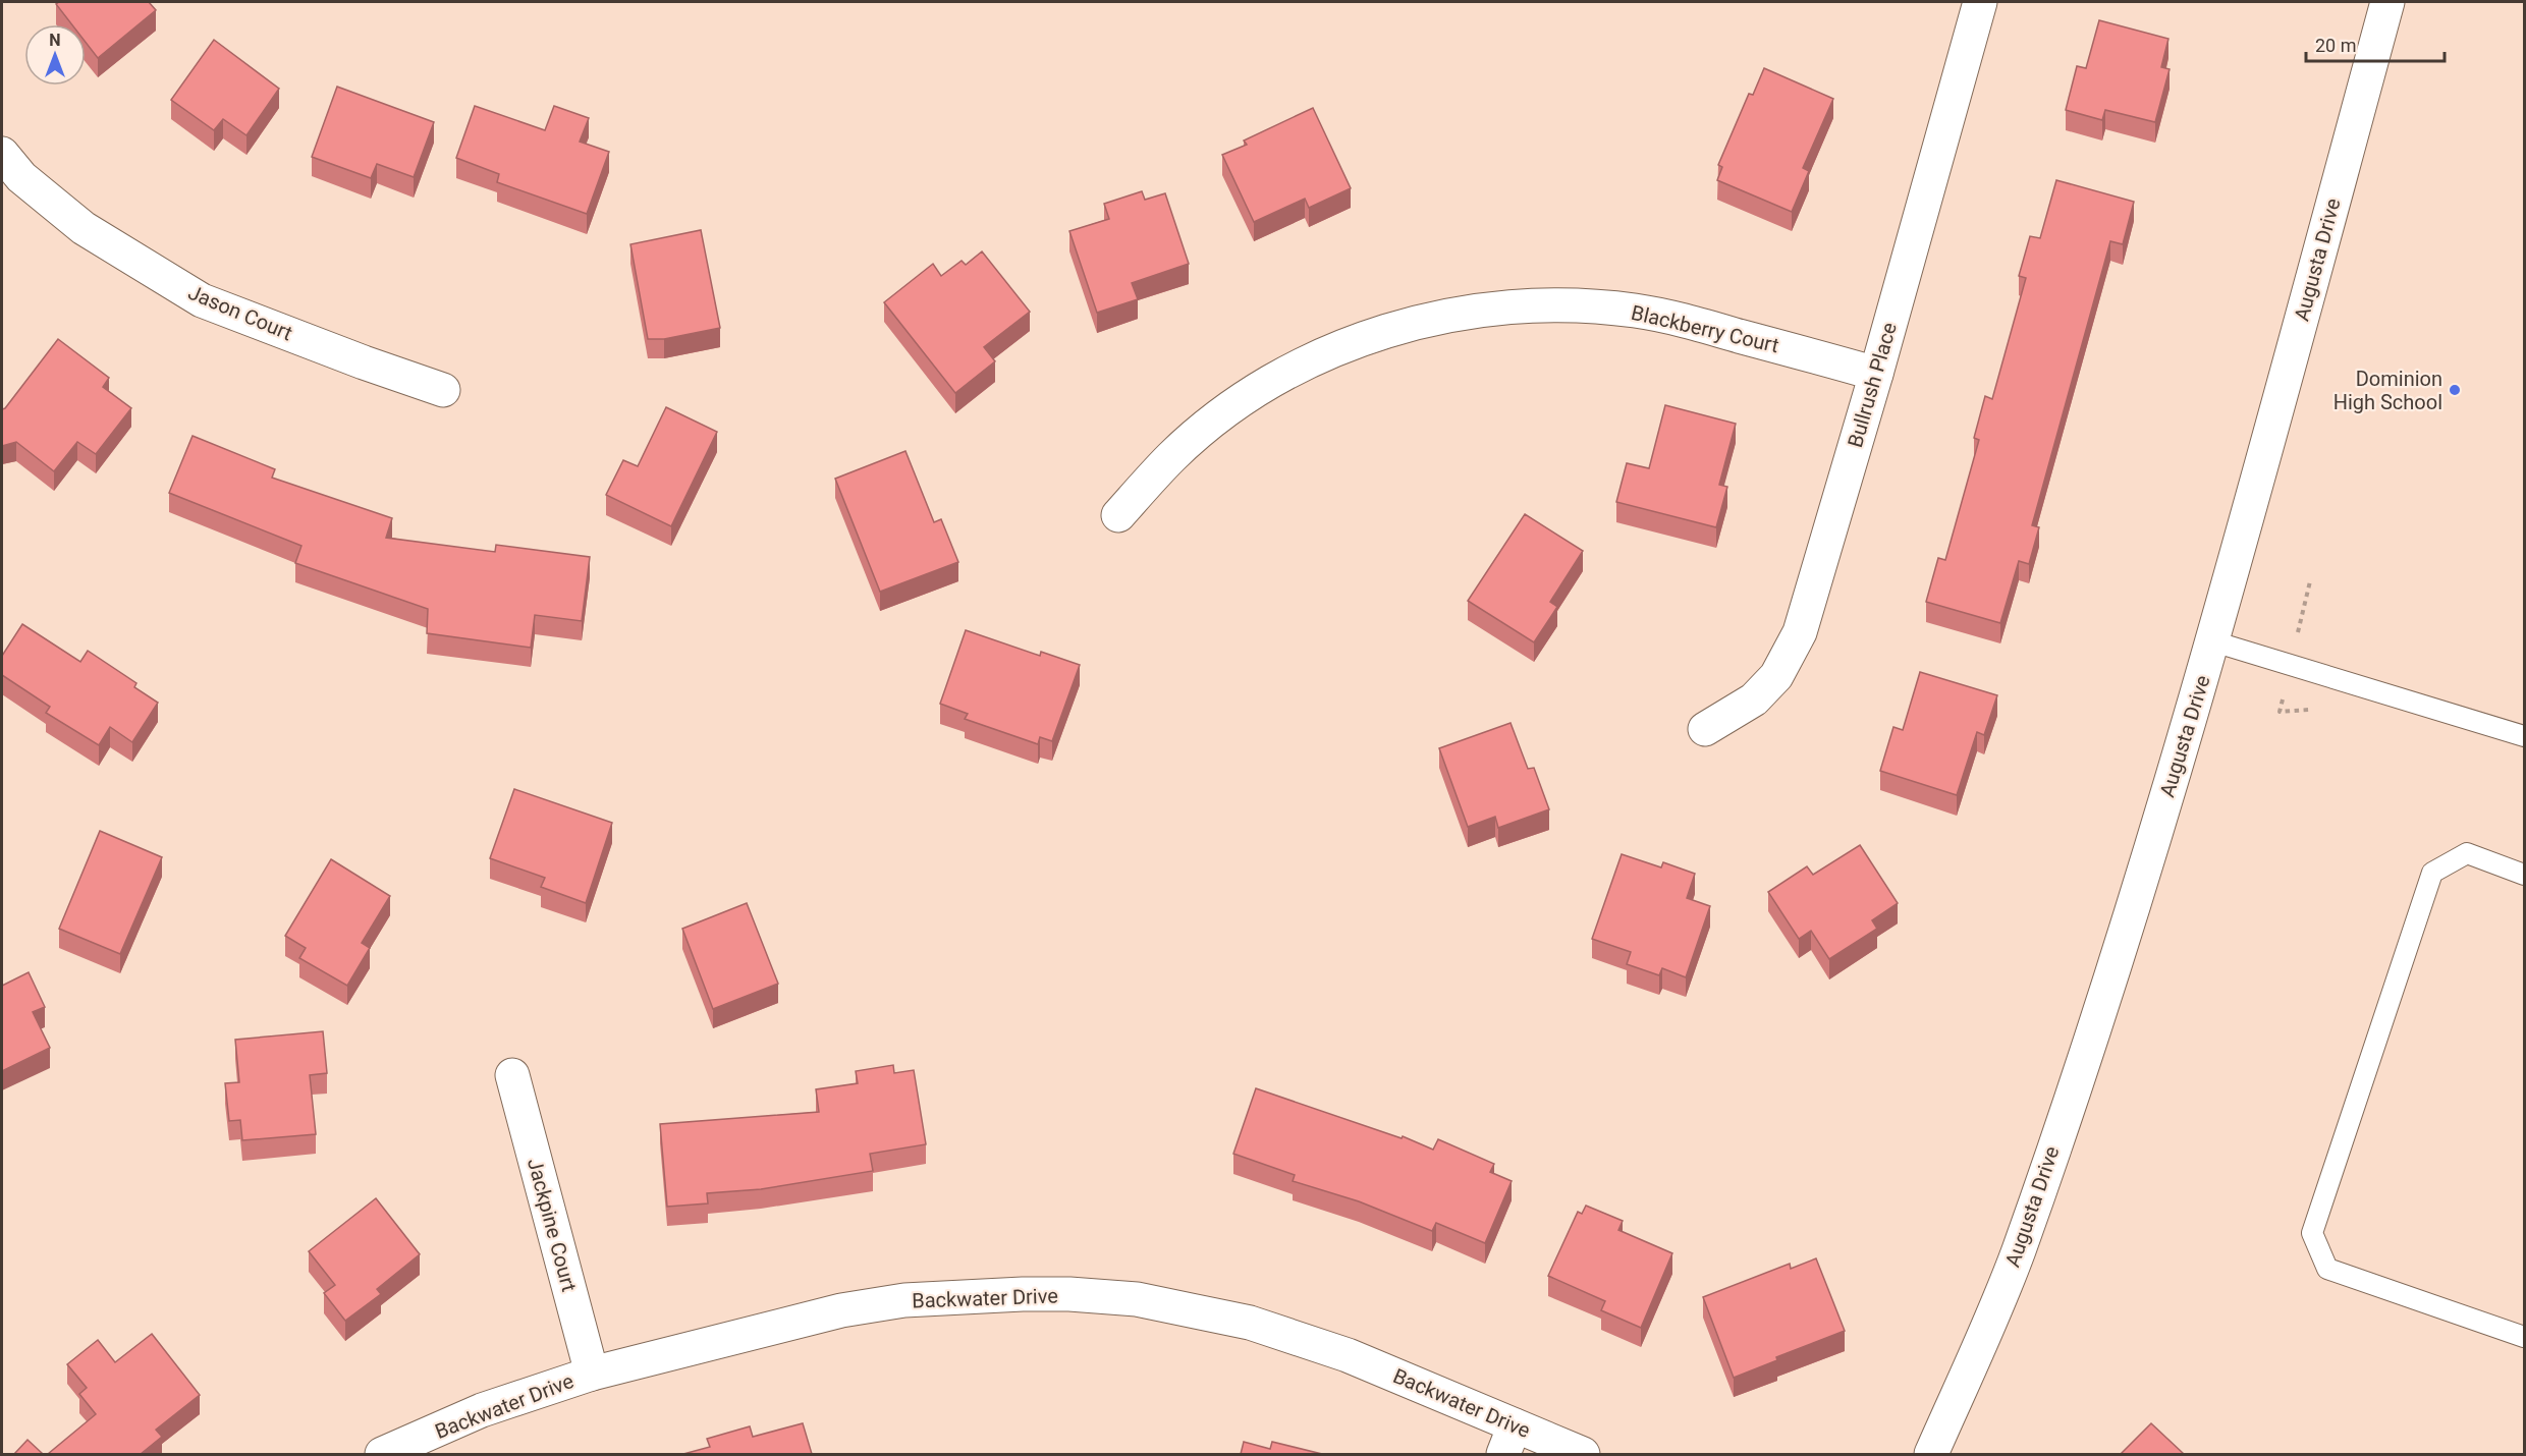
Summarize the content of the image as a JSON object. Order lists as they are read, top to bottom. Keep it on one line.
{"streets":{"street":["Augusta Drive","Jason Court","Blackberry Court","Bullrush Place","Jackpine Court","Backwater Drive"]},"crossings":[["Blackberry Court","Bullrush Place"],["Jackpine Court","Backwater Drive"]],"places":["Dominion High School"],"scale_bar":"20 m","north":"top"}
